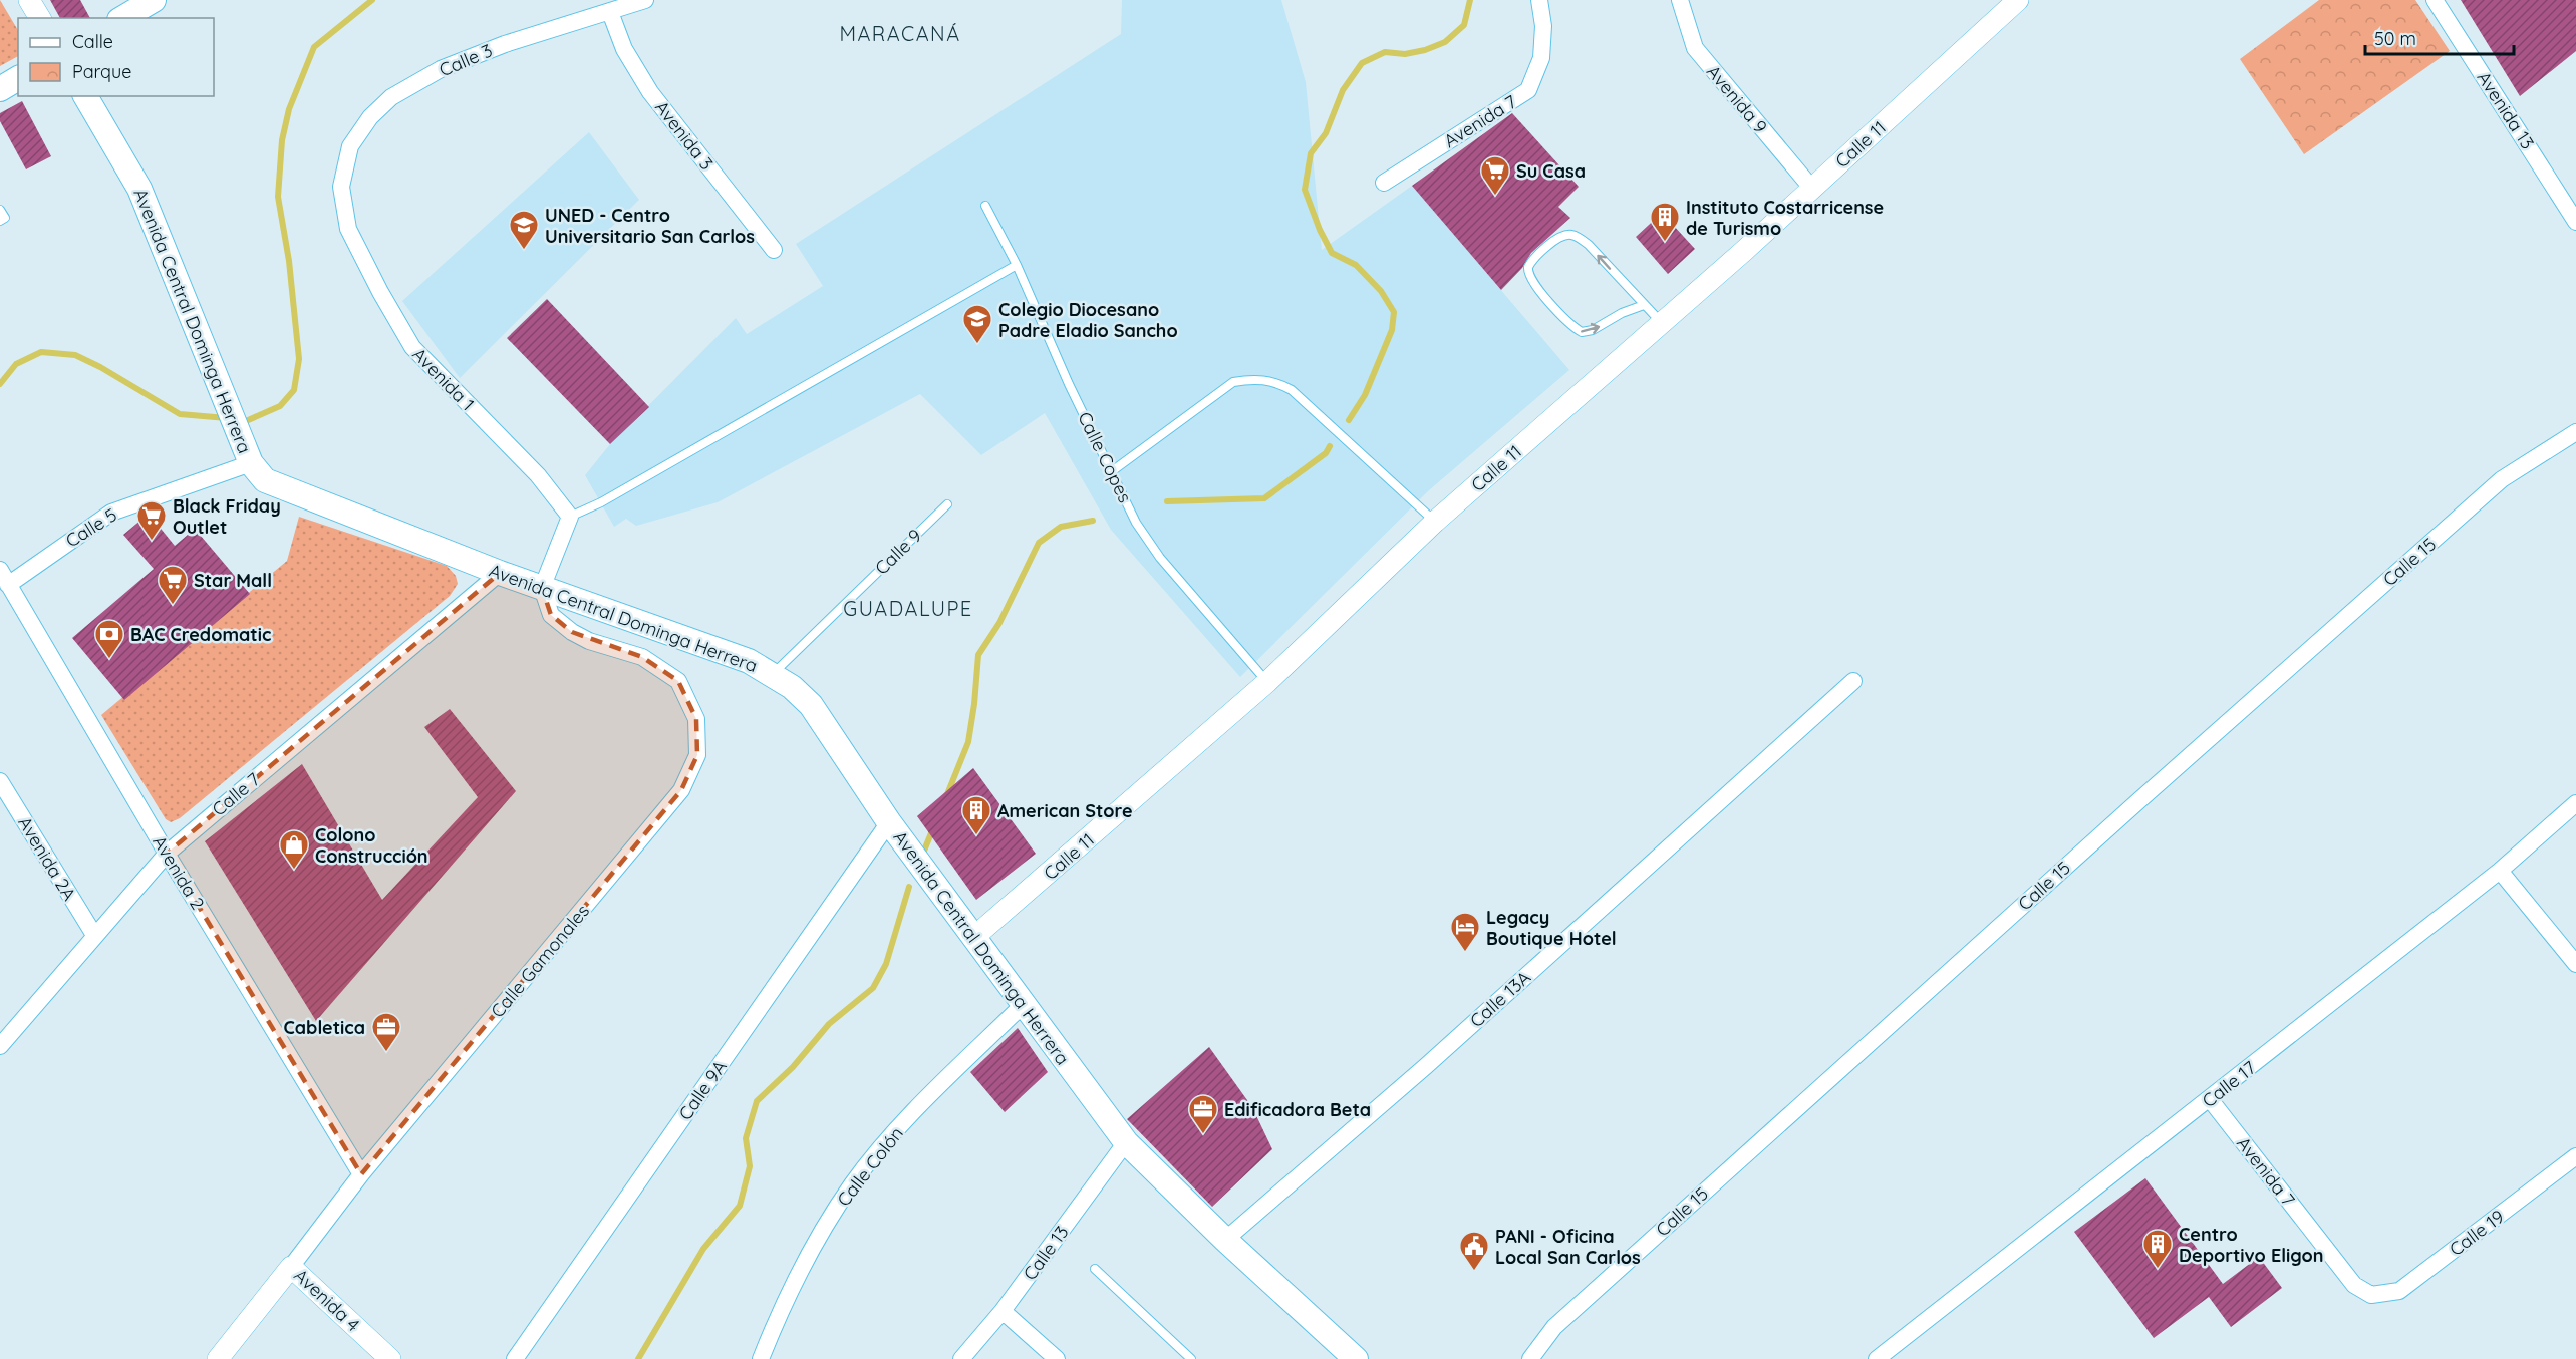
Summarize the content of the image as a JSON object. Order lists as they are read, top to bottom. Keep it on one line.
{"streets":{"main road":["Avenida Central Dominga Herrera"],"street":["Calle 3","Avenida 9","Avenida 13","Avenida 7","Avenida 3","Calle 11","Avenida 1","Calle 5","Calle 15","Calle 7","Avenida 2A","Avenida 2","Calle Gamonales","Calle 13A","Calle 17","Calle 9A","Calle Colón","Calle 19","Calle 13","Avenida 4"],"lane":["Calle Copes","Calle 9"]},"crossings":[["Calle 3","Avenida 3"],["Calle 3","Avenida 1"],["Avenida 9","Calle 11"],["Avenida 7","Calle 17"],["Avenida 7","Calle 19"],["Calle 11","Avenida Central Dominga Herrera"],["Calle 11","Calle Copes"],["Avenida Central Dominga Herrera","Calle 5"],["Avenida Central Dominga Herrera","Calle 9"],["Avenida Central Dominga Herrera","Calle 7"],["Avenida Central Dominga Herrera","Calle Gamonales"],["Avenida Central Dominga Herrera","Calle 13A"],["Avenida Central Dominga Herrera","Calle 9A"],["Avenida Central Dominga Herrera","Calle Colón"],["Avenida Central Dominga Herrera","Calle 13"],["Calle 5","Avenida 2"],["Calle 7","Avenida 2A"],["Calle 7","Avenida 2"],["Avenida 2","Calle Gamonales"],["Calle Gamonales","Avenida 4"]],"districts":["MARACANÁ","GUADALUPE"],"places":{"supermarket":["Su Casa","Black Friday Outlet","Star Mall"],"building":["Instituto Costarricense de Turismo","American Store","Centro Deportivo Eligon"],"school or university":["UNED - Centro Universitario San Carlos","Colegio Diocesano Padre Eladio Sancho"],"bank":["BAC Credomatic"],"shop":["Colono Construcción"],"hotel":["Legacy Boutique Hotel"],"office":["Cabletica","Edificadora Beta"],"public building":["PANI - Oficina Local San Carlos"]},"legend":["Calle","Parque"],"scale_bar":"50 m"}
